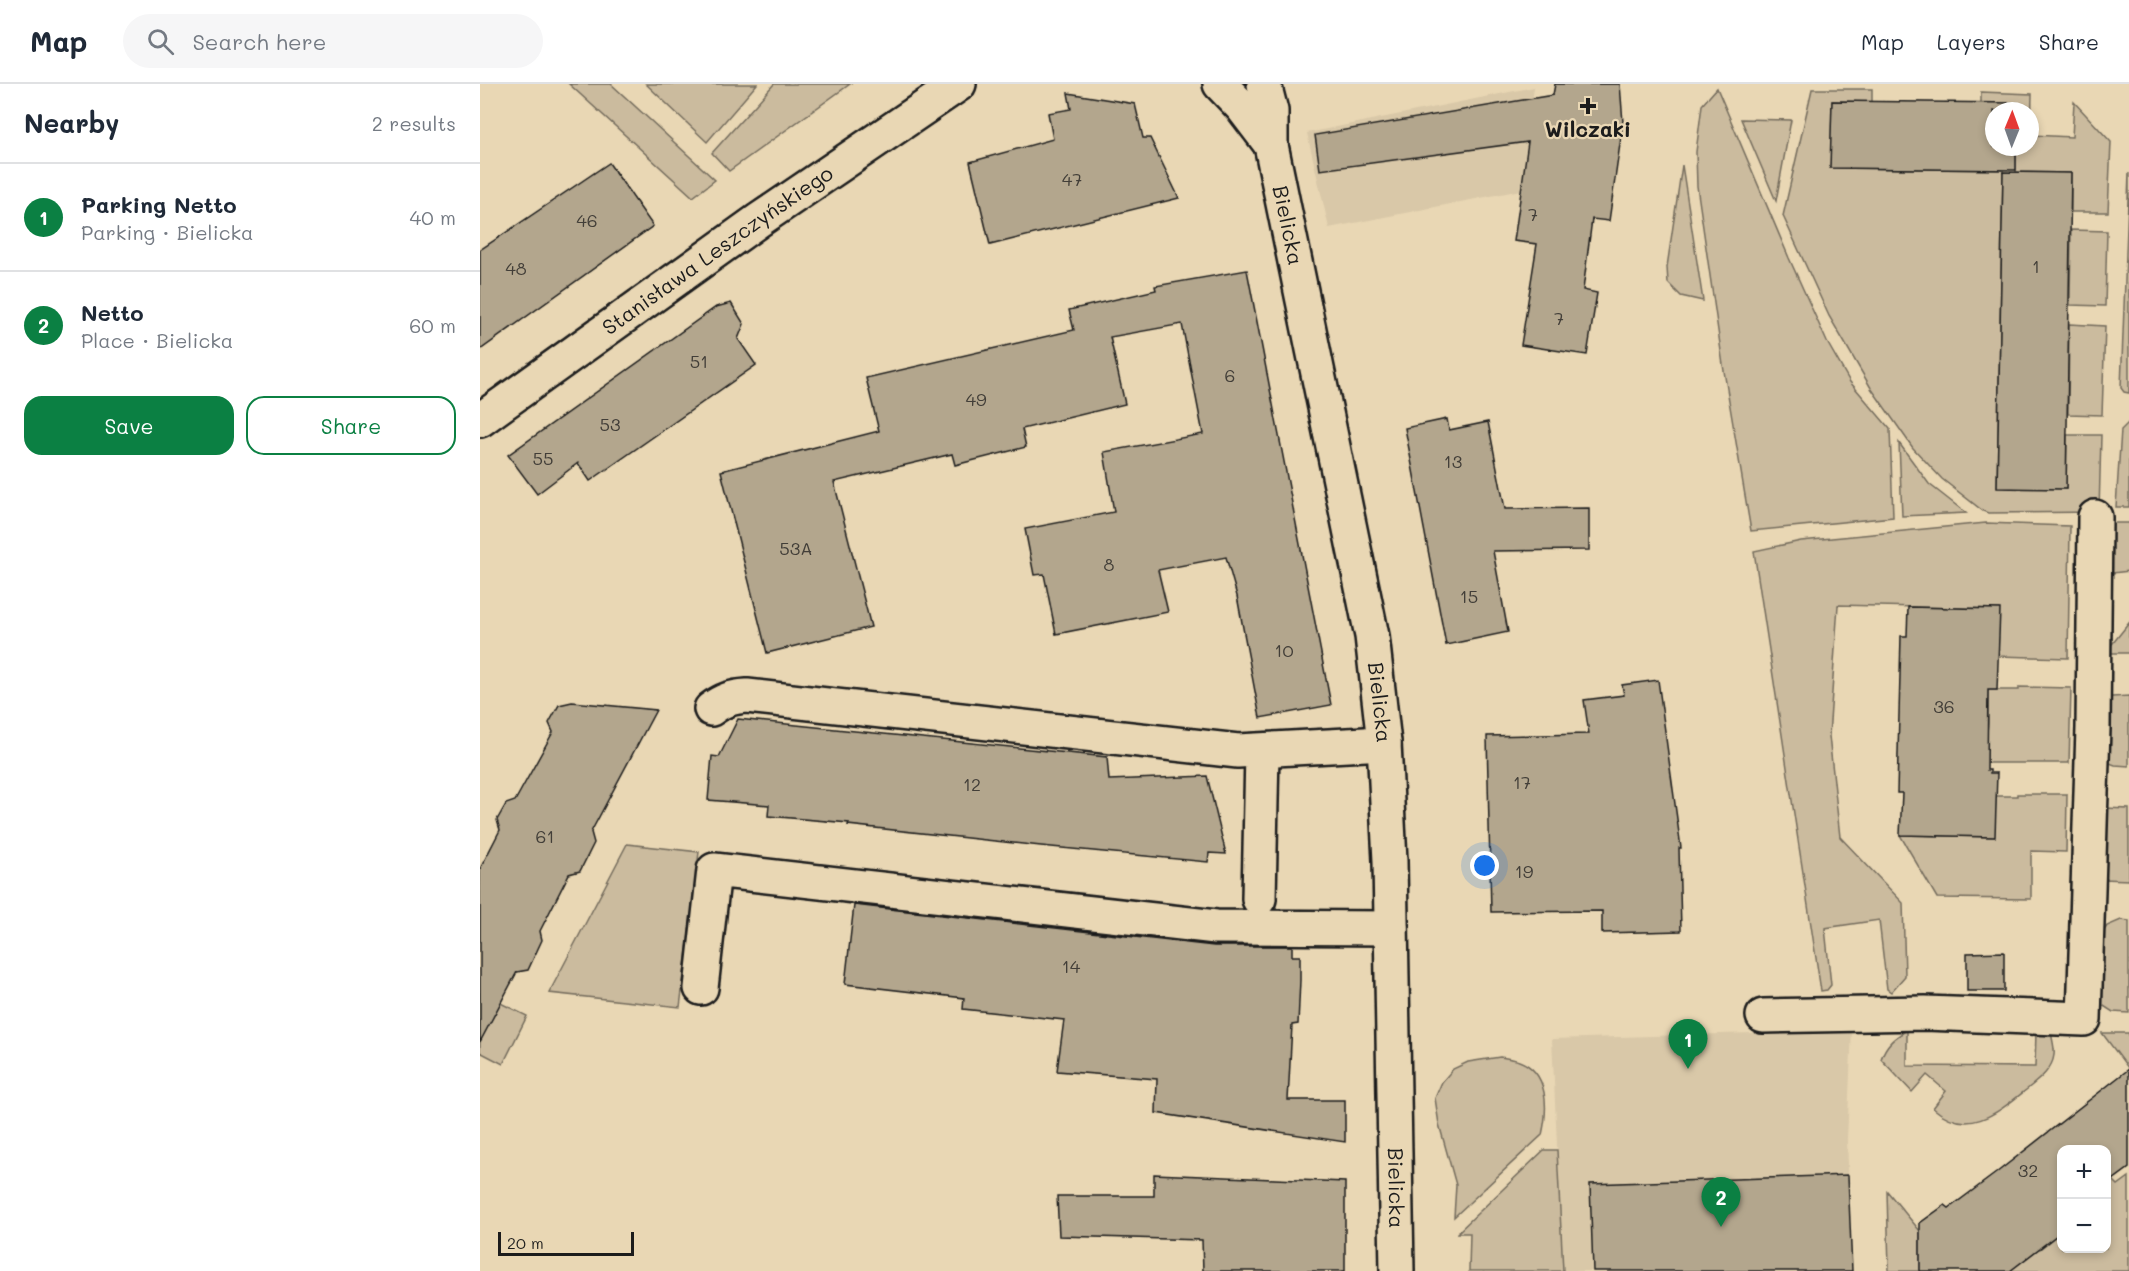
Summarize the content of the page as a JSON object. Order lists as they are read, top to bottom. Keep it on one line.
{"streets":{"street":["Bielicka","Stanisława Leszczyńskiego"]},"places":{"health":["Wilczaki"]},"house_numbers":["47","7","46","1","48","7","51","6","49","53","55","13","53A","8","15","10","36","17","12","61","19","14","32"],"scale_bar":"20 m","north":"top","page":{"header":"Map","search":"Search here","nav":["Map","Layers","Share"],"heading":["Nearby","2 results"],"list":[{"mark":"1","name":"Parking Netto","note":"Parking · Bielicka","value":"40 m"},{"mark":"2","name":"Netto","note":"Place · Bielicka","value":"60 m"}],"buttons":["Save","Share"],"pins":["1","2"],"map_buttons":["+","−"],"scale":"20 m"}}
